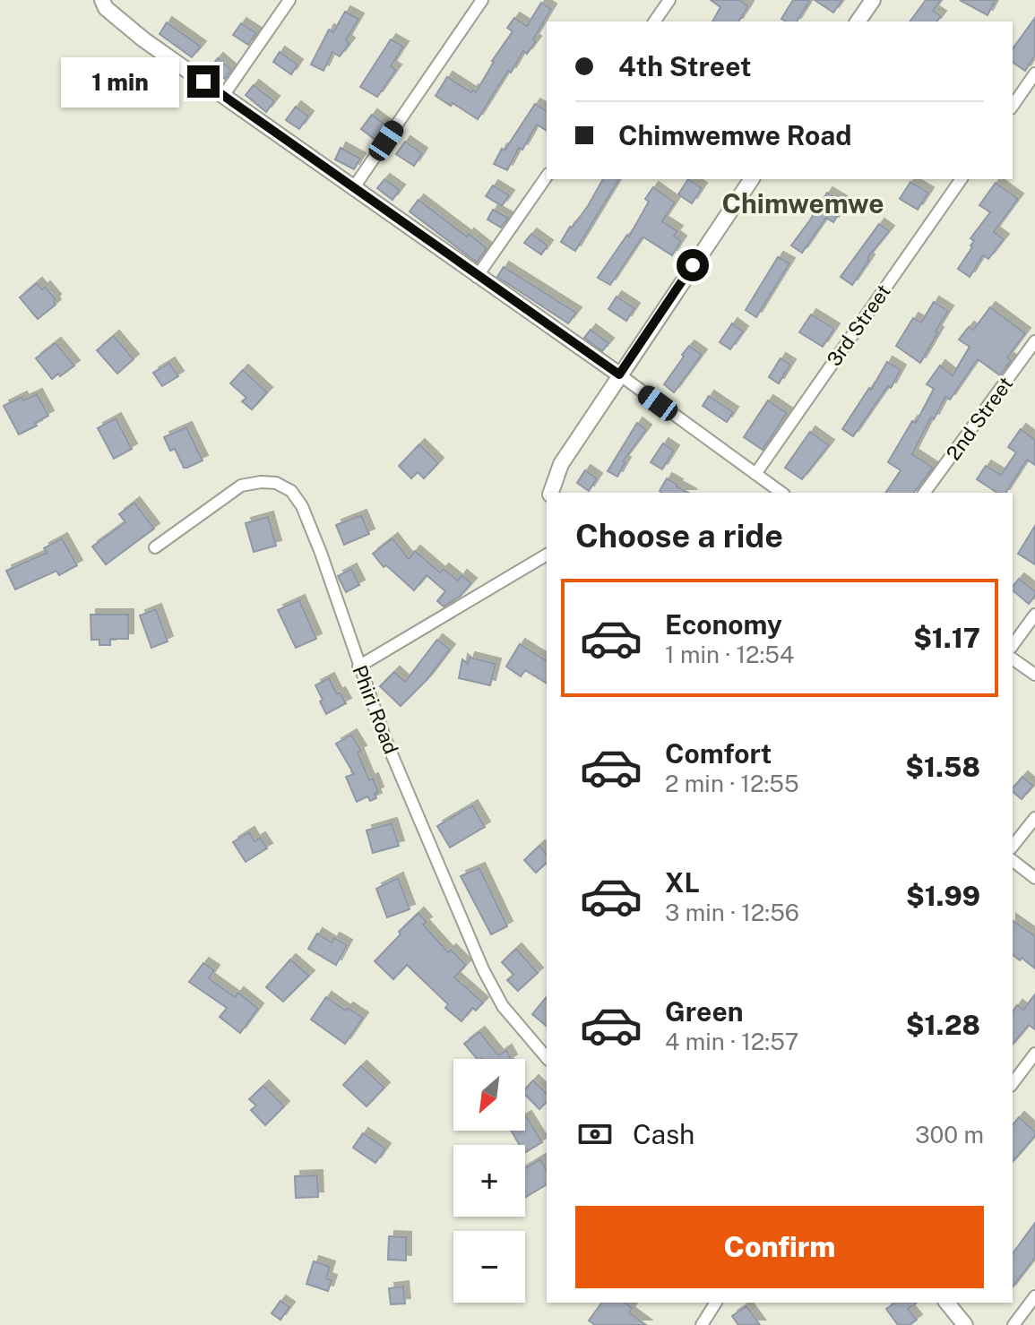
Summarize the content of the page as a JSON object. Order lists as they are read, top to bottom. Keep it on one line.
{"streets":{"street":["3rd Street","2nd Street","Phiri Road"]},"districts":["Chimwemwe"],"north":"bottom left","page":{"banner":["4th Street","Chimwemwe Road"],"bubble":"1 min","heading":"Choose a ride","list":[{"name":"Economy","note":"1 min · 12:54","value":"$1.17"},{"name":"Comfort","note":"2 min · 12:55","value":"$1.58"},{"name":"XL","note":"3 min · 12:56","value":"$1.99"},{"name":"Green","note":"4 min · 12:57","value":"$1.28"}],"map_buttons":["+","−"],"pay":["Cash","300 m"],"buttons":"Confirm"}}
